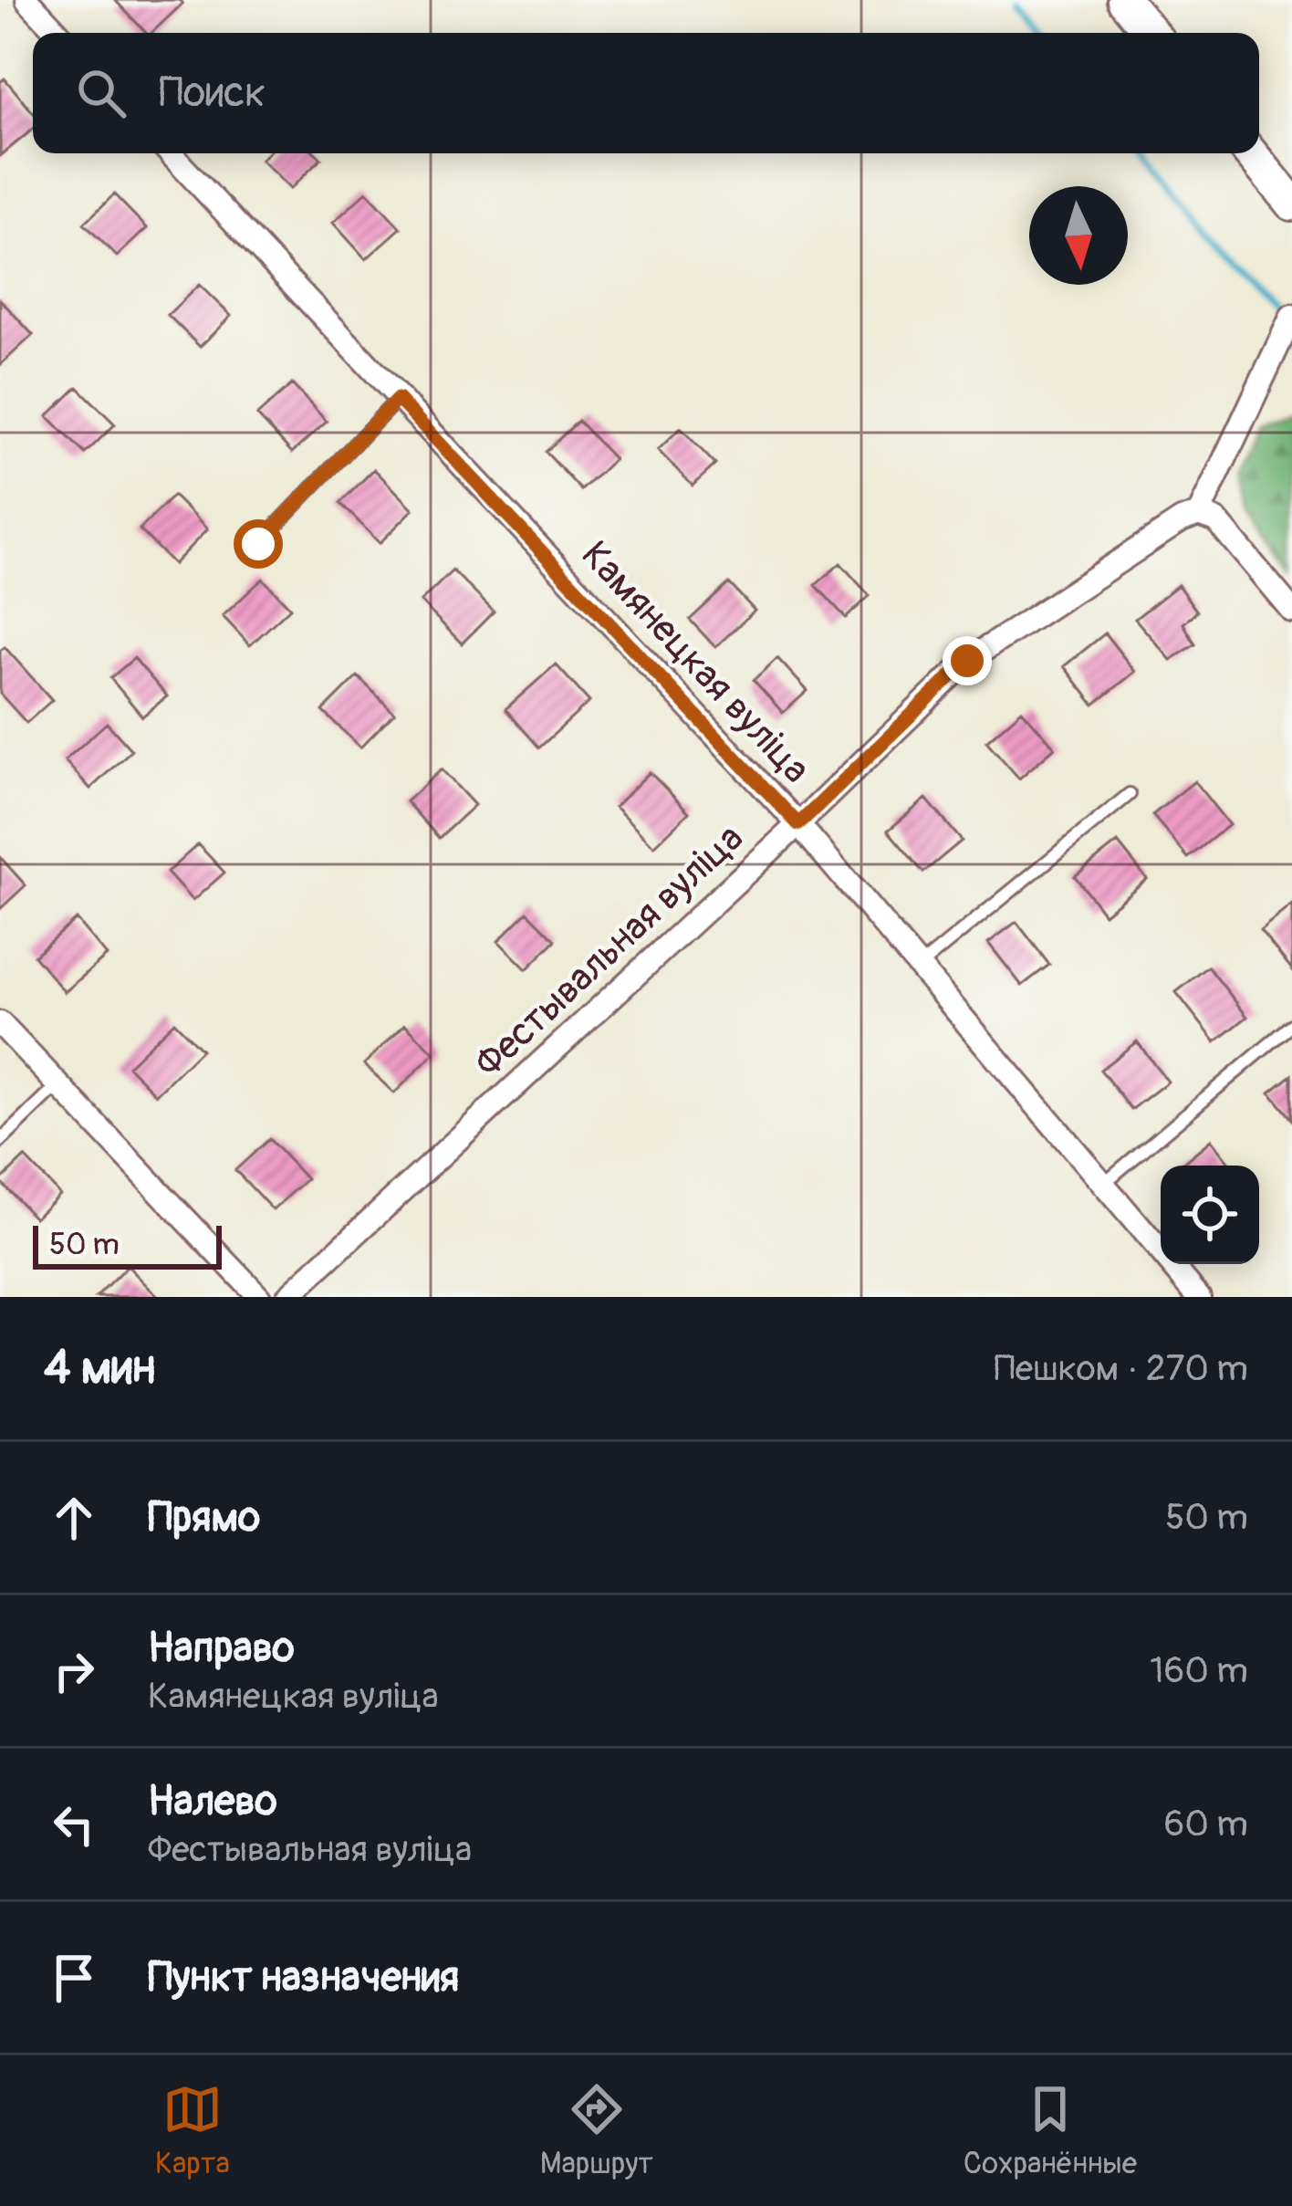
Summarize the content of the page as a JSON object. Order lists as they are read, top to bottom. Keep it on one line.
{"streets":{"street":["Камянецкая вуліца","Фестывальная вуліца"]},"crossings":[["Камянецкая вуліца","Фестывальная вуліца"]],"scale_bar":"50 m","north":"bottom","page":{"search":"Поиск","scale":"50 m","heading":["4 мин","Пешком · 270 m"],"list":[["Прямо","50 m"],["Направо","Камянецкая вуліца","160 m"],["Налево","Фестывальная вуліца","60 m"],"Пункт назначения"],"nav":["Карта","Маршрут","Сохранённые"]}}
